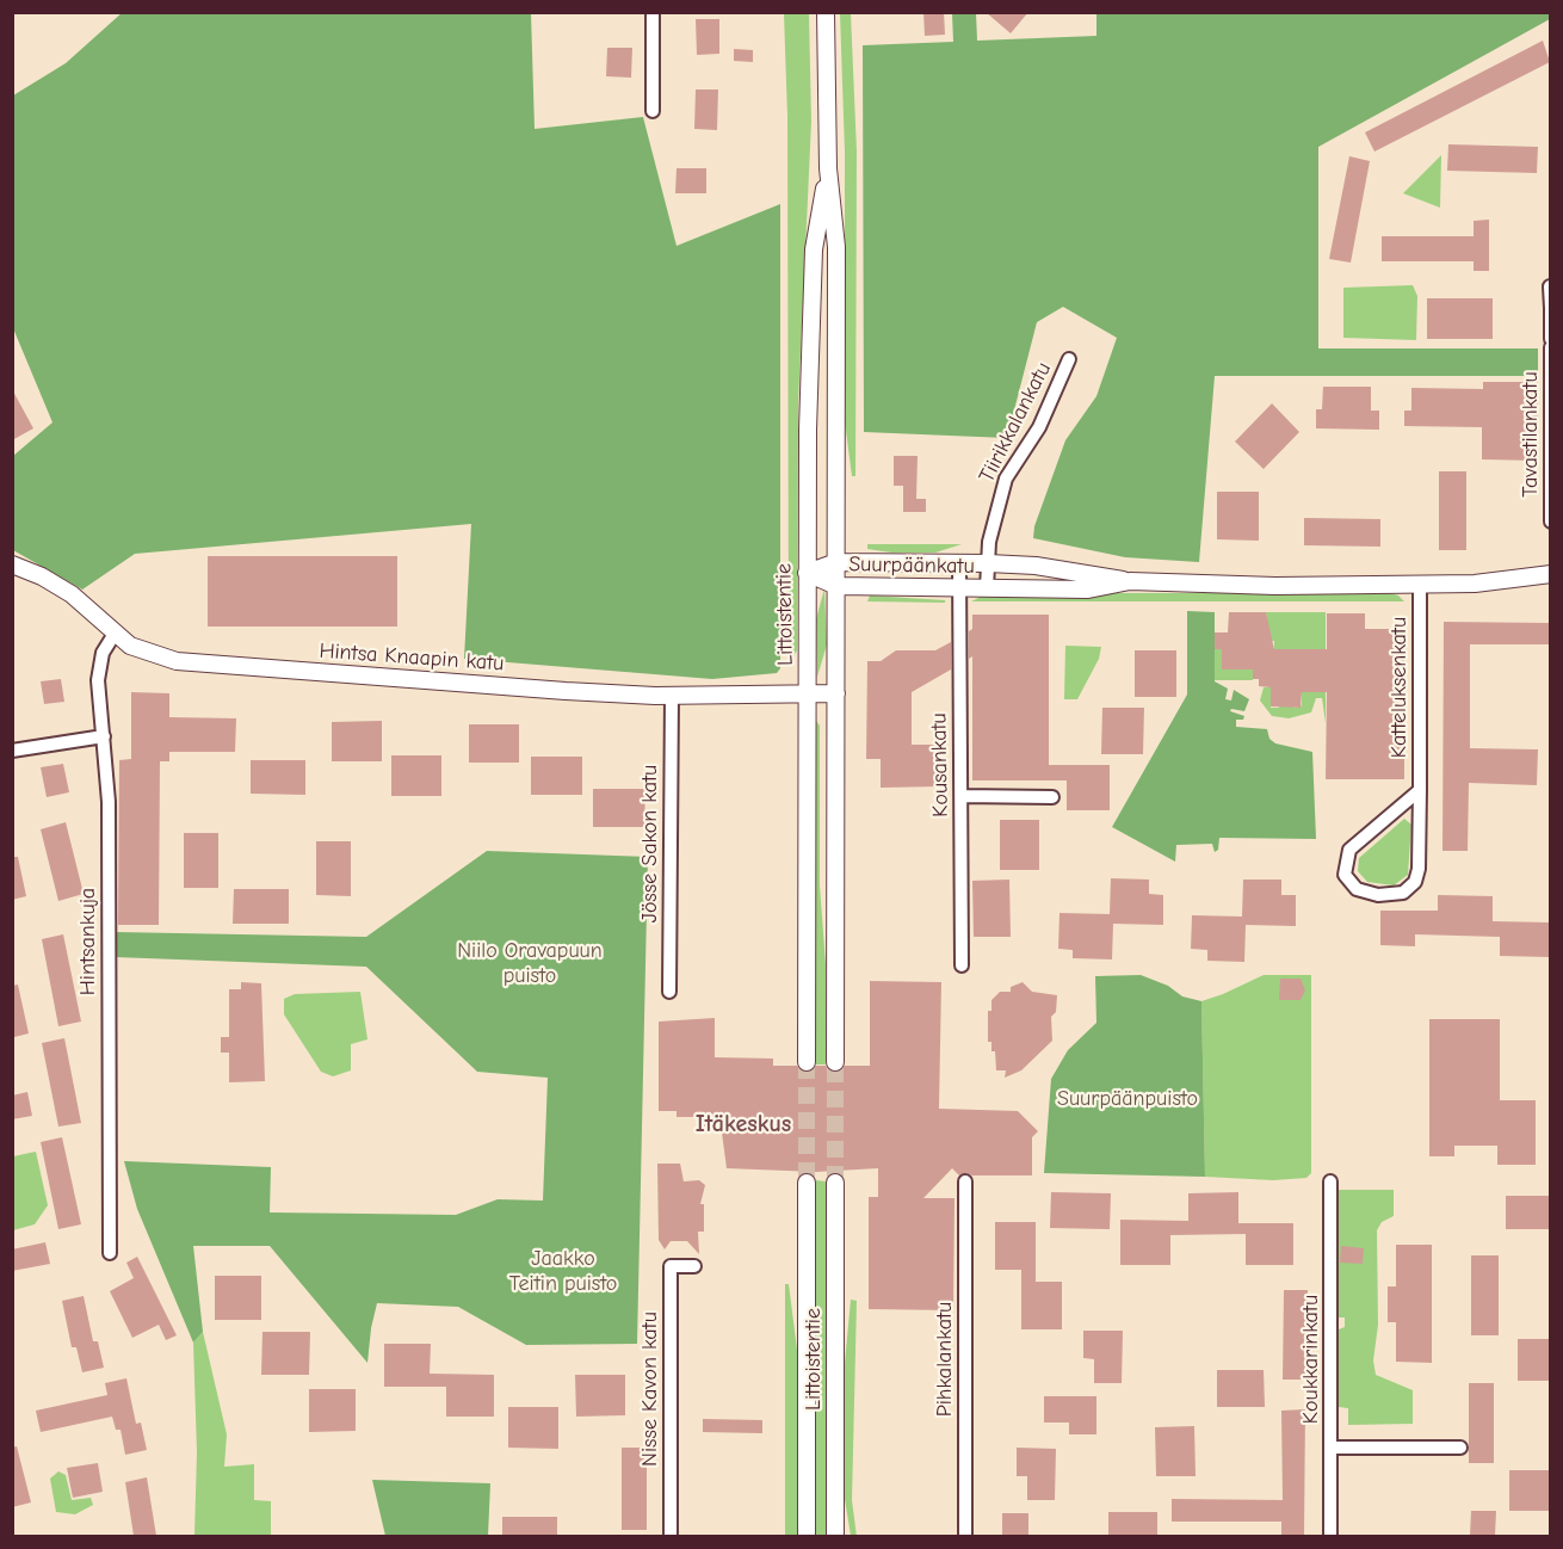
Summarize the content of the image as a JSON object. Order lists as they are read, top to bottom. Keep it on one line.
{"streets":{"main road":["Suurpäänkatu","Littoistentie","Hintsa Knaapin katu"],"street":["Tiirikkalankatu","Tavastilankatu","Katteluksenkatu","Kousankatu","Jösse Sakon katu","Hintsankuja","Pihkalankatu","Koukkarinkatu","Nisse Kavon katu"]},"crossings":[["Tiirikkalankatu","Suurpäänkatu"],["Suurpäänkatu","Littoistentie"],["Suurpäänkatu","Katteluksenkatu"],["Suurpäänkatu","Kousankatu"],["Littoistentie","Hintsa Knaapin katu"],["Hintsa Knaapin katu","Jösse Sakon katu"],["Hintsa Knaapin katu","Hintsankuja"]],"districts":["Itäkeskus"],"parks":["Niilo Oravapuun puisto","Suurpäänpuisto","Jaakko Teitin puisto"]}
